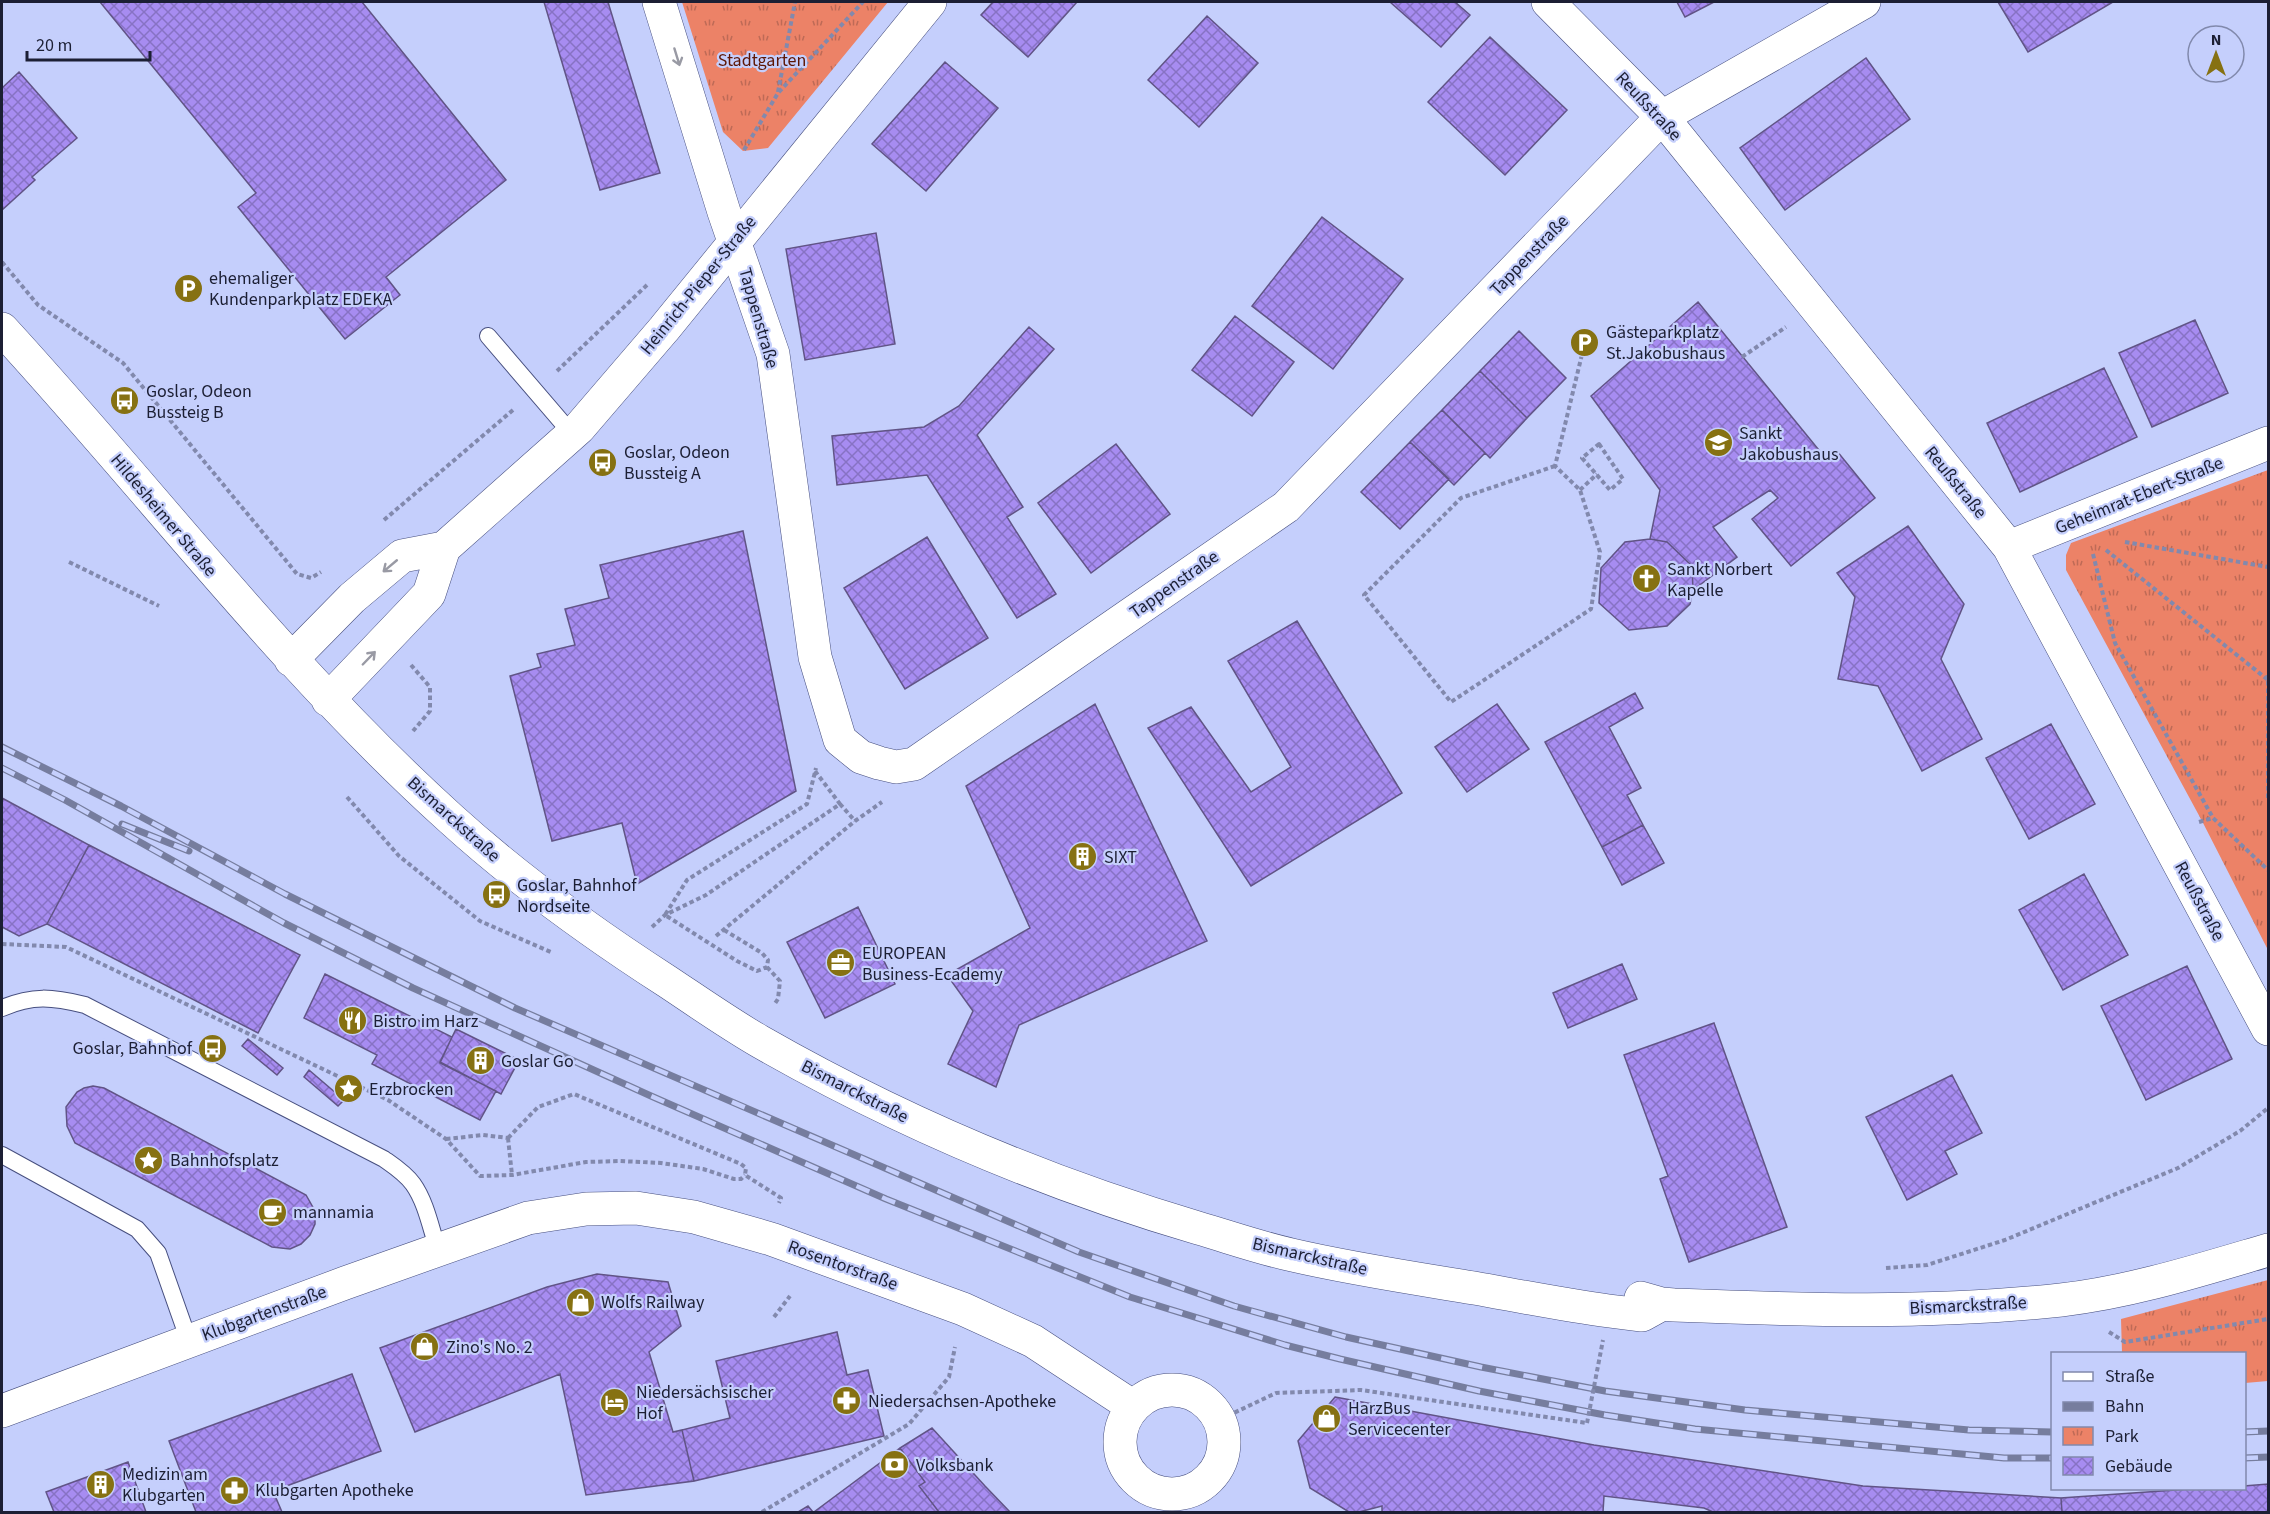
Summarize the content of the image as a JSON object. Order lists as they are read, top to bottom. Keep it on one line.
{"streets":{"street":["Reußstraße","Tappenstraße","Heinrich-Pieper-Straße","Geheimrat-Ebert-Straße","Hildesheimer Straße","Bismarckstraße","Rosentorstraße","Klubgartenstraße"]},"crossings":[["Reußstraße","Tappenstraße"],["Reußstraße","Geheimrat-Ebert-Straße"],["Tappenstraße","Heinrich-Pieper-Straße"],["Hildesheimer Straße","Bismarckstraße"],["Rosentorstraße","Klubgartenstraße"]],"parks":["Stadtgarten"],"places":{"parking":["ehemaliger Kundenparkplatz EDEKA","Gästeparkplatz St.Jakobushaus"],"bus stop":["Goslar, Odeon Bussteig B","Goslar, Odeon Bussteig A","Goslar, Bahnhof Nordseite","Goslar, Bahnhof"],"school or university":["Sankt Jakobushaus"],"church":["Sankt Norbert Kapelle"],"building":["SIXT","Goslar Go","Medizin am Klubgarten"],"office":["EUROPEAN Business-Ecademy"],"restaurant":["Bistro im Harz"],"place":["Erzbrocken","Bahnhofsplatz"],"cafe":["mannamia"],"shop":["Wolfs Railway","Zino's No. 2","HarzBus Servicecenter"],"pharmacy":["Niedersachsen-Apotheke","Klubgarten Apotheke"],"hotel":["Niedersächsischer Hof"],"bank":["Volksbank"]},"legend":["Straße","Bahn","Park","Gebäude"],"scale_bar":"20 m","north":"top"}
